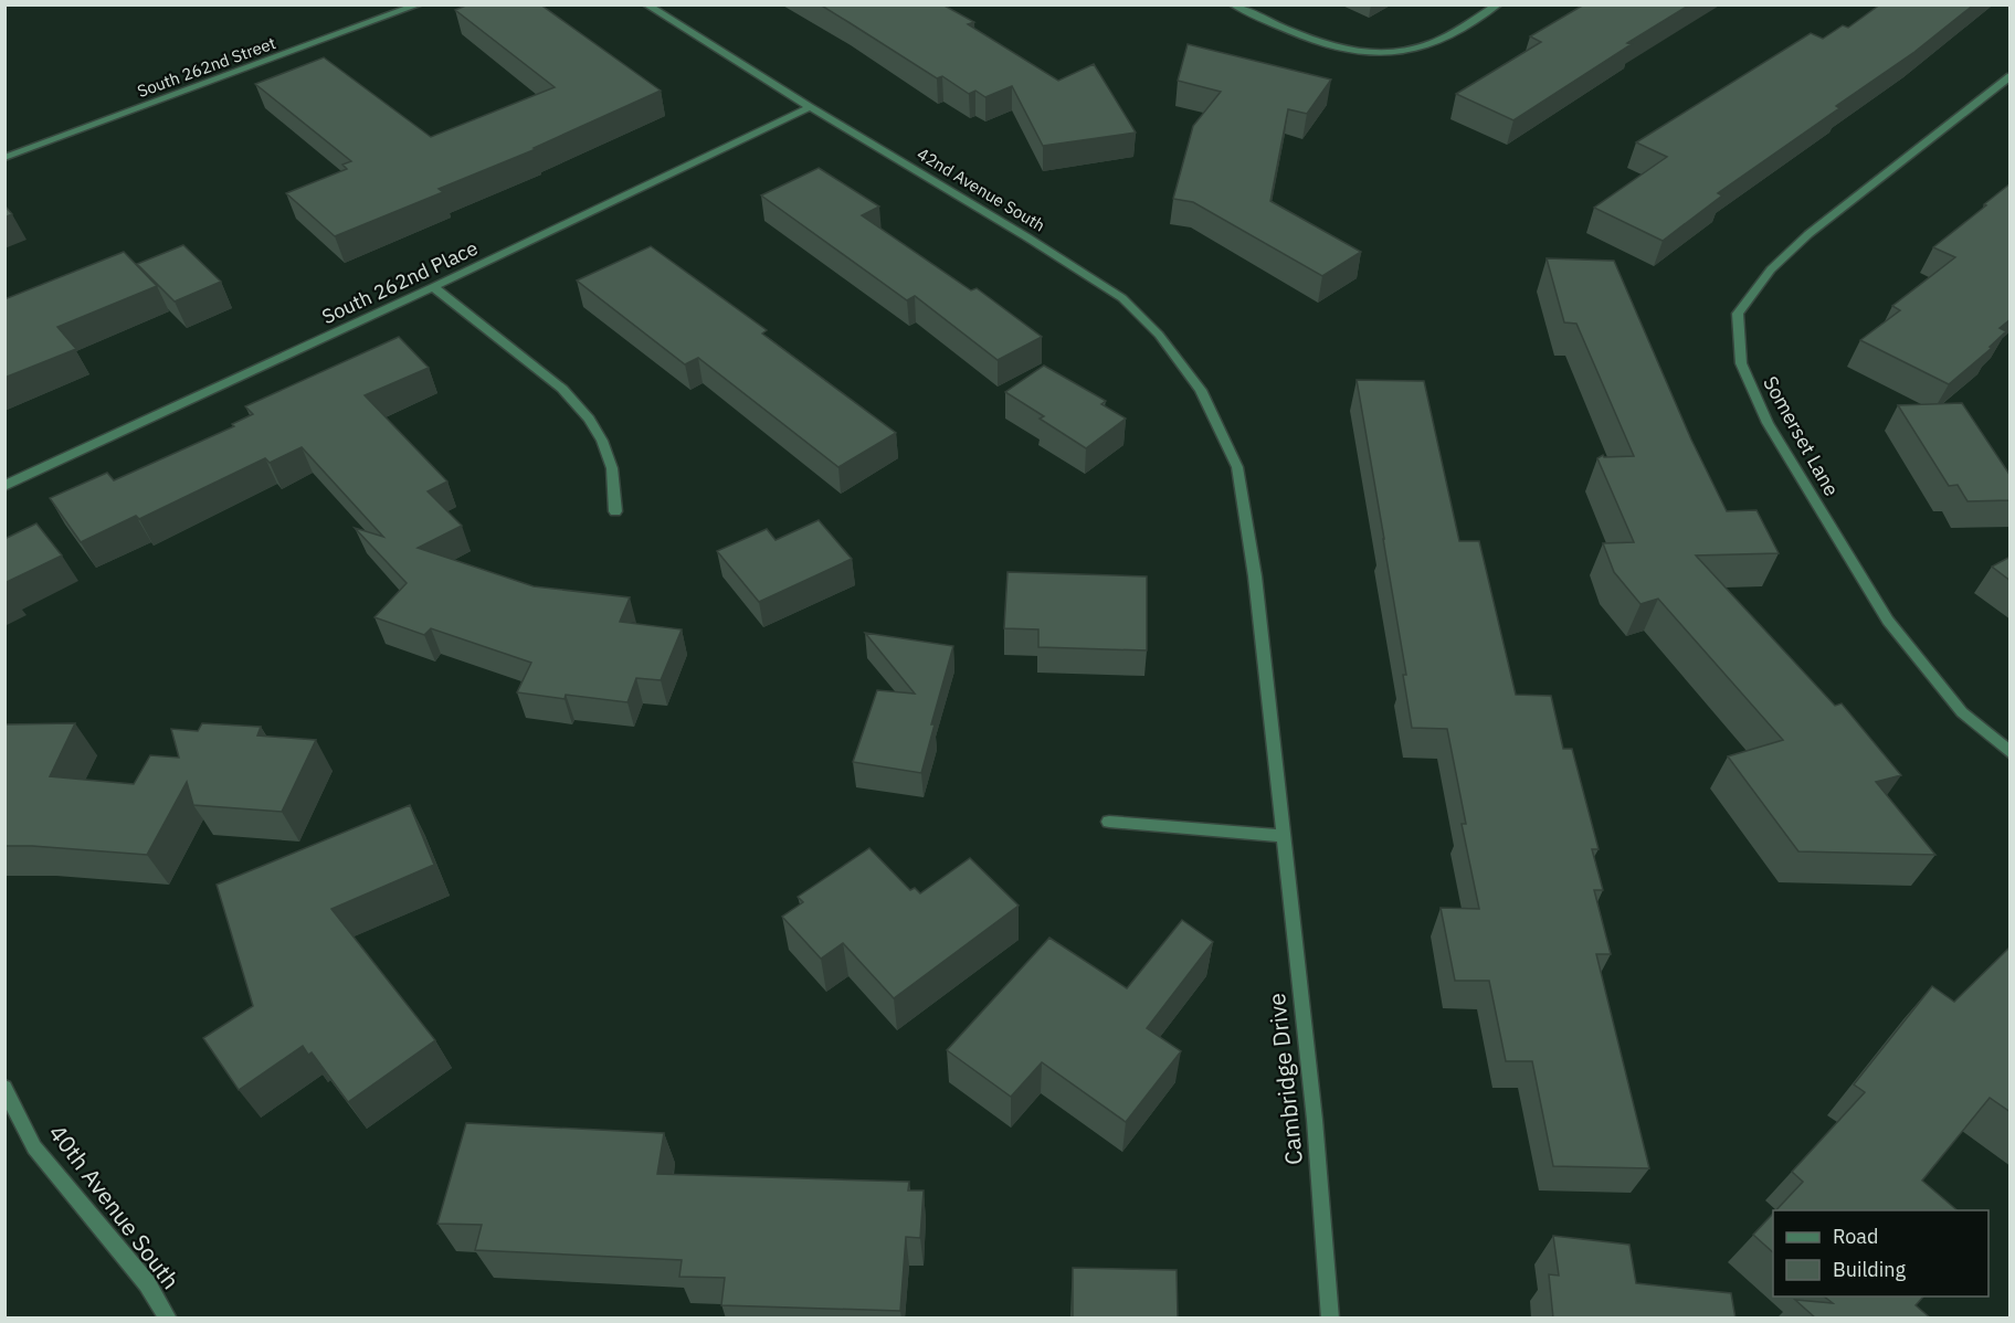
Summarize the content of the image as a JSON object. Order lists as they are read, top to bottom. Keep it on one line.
{"streets":{"street":["South 262nd Street","42nd Avenue South","South 262nd Place","Somerset Lane","Cambridge Drive","40th Avenue South"]},"crossings":[["42nd Avenue South","South 262nd Place"],["42nd Avenue South","Cambridge Drive"]],"legend":["Road","Building"]}
